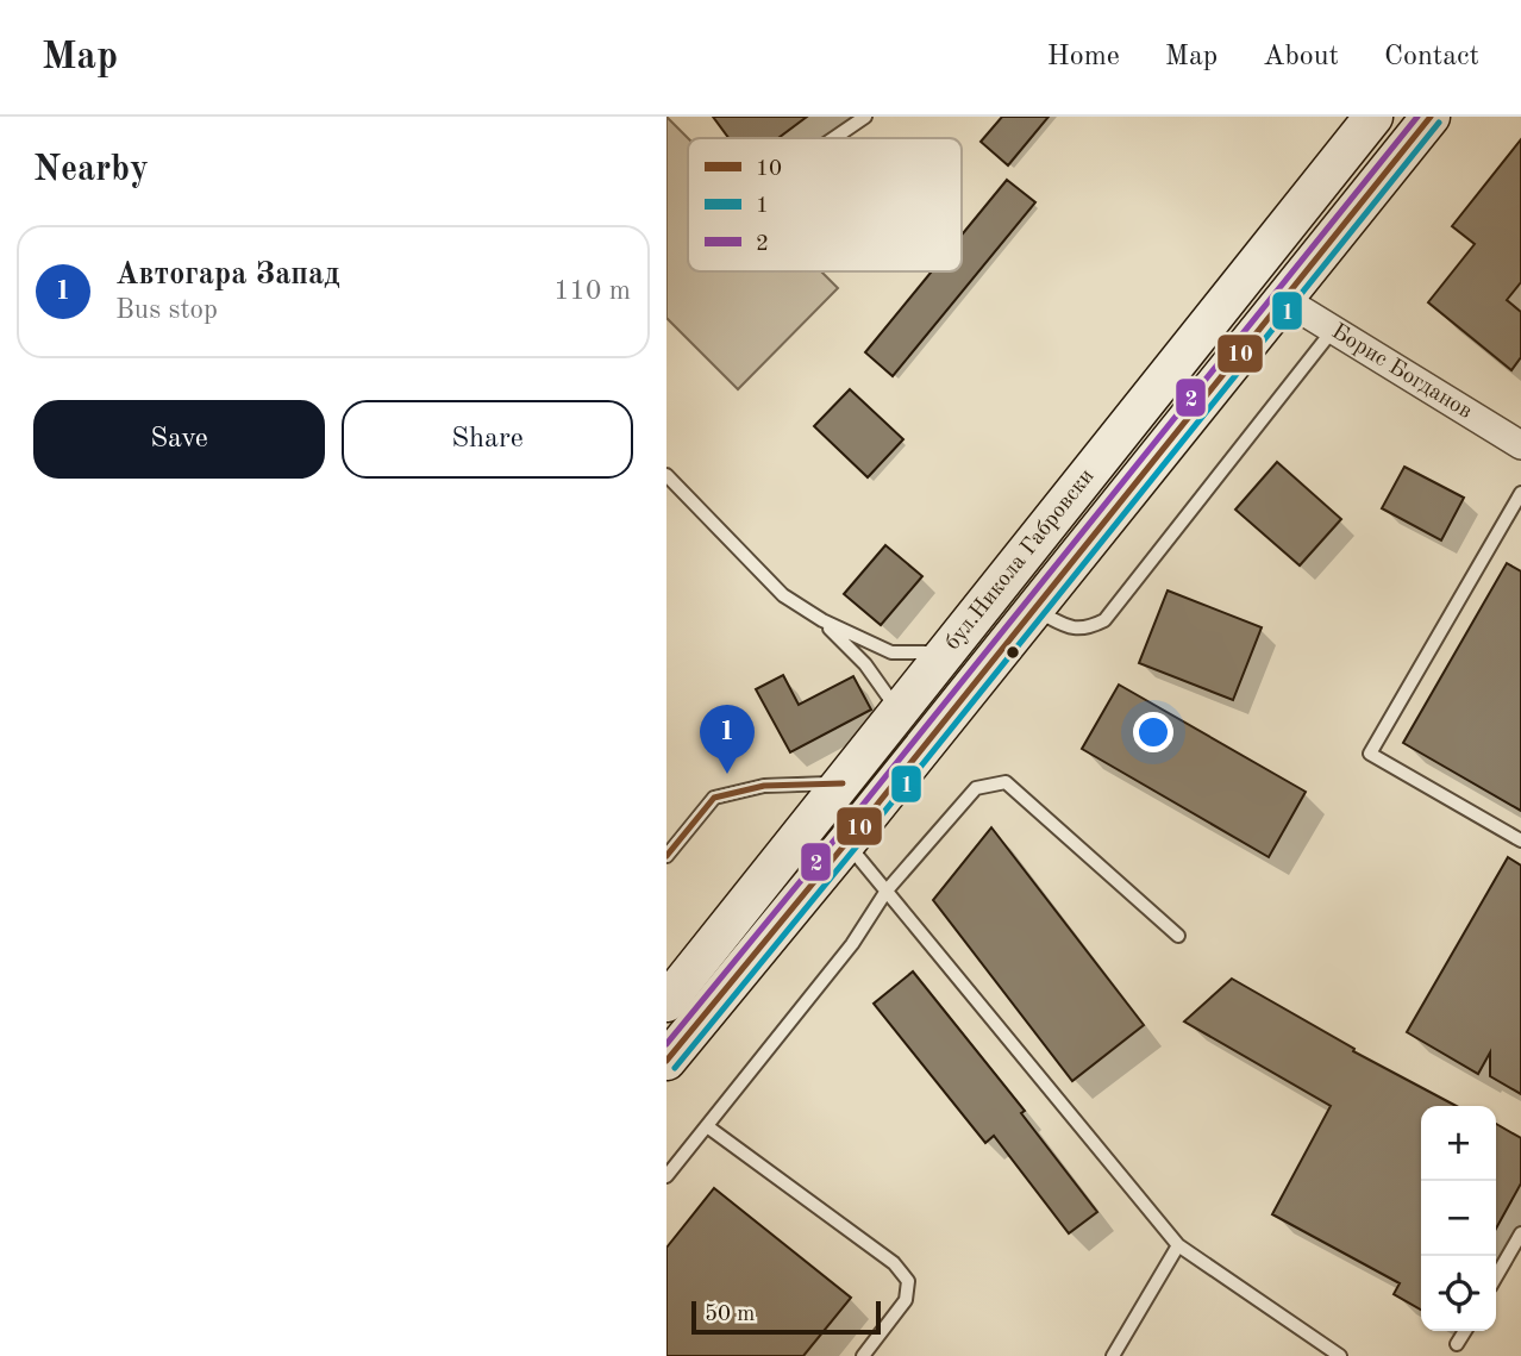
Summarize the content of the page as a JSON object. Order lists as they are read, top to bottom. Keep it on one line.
{"streets":{"street":["Борис Богданов","бул.Никола Габровски"]},"crossings":[["Борис Богданов","бул.Никола Габровски"]],"lines":["transit line 10","transit line 2","transit line 1"],"legend":["10","1","2"],"scale_bar":"50 m","page":{"header":"Map","nav":["Home","Map","About","Contact"],"heading":"Nearby","list":[{"mark":"1","name":"Автогара Запад","note":"Bus stop","value":"110 m"}],"buttons":["Save","Share"],"pins":"1","map_buttons":["+","−"],"scale":"50 m"}}
